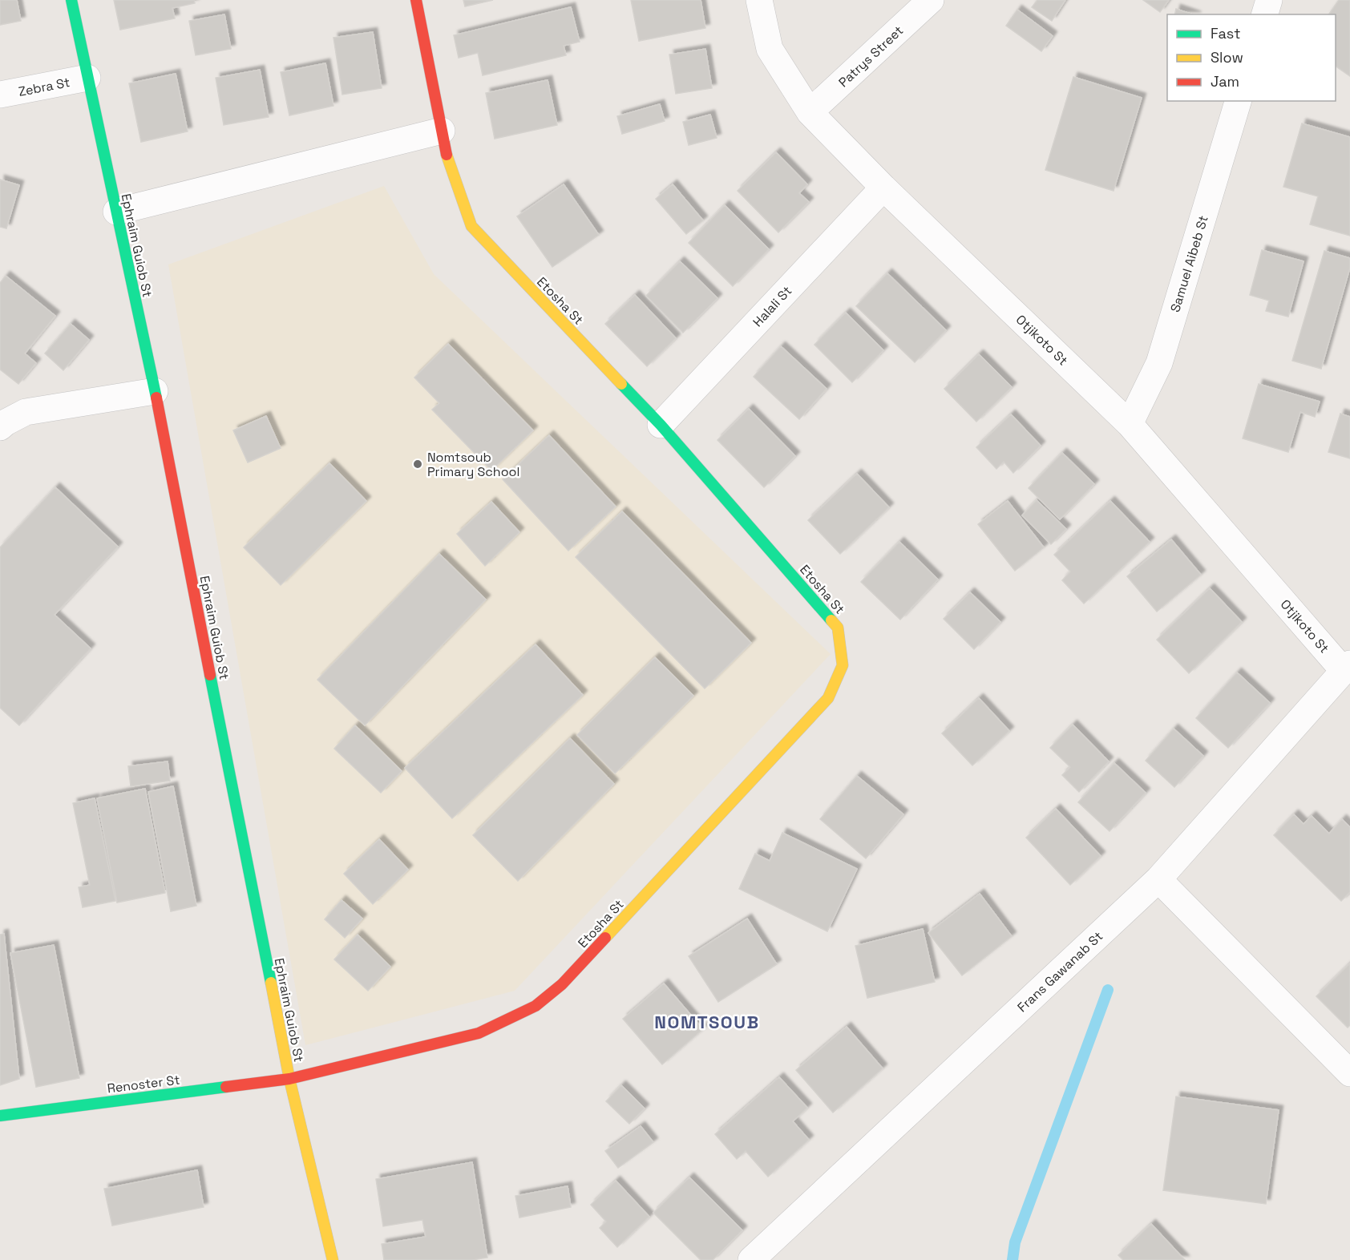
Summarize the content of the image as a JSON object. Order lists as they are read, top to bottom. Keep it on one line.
{"streets":{"street":["Patrys Street","Zebra St","Ephraim Guiob St","Samuel Aibeb St","Etosha St","Halali St","Otjikoto St","Frans Gawanab St","Renoster St"]},"crossings":[["Patrys Street","Otjikoto St"],["Zebra St","Ephraim Guiob St"],["Ephraim Guiob St","Etosha St"],["Ephraim Guiob St","Renoster St"],["Samuel Aibeb St","Otjikoto St"],["Etosha St","Halali St"],["Etosha St","Renoster St"],["Halali St","Otjikoto St"],["Otjikoto St","Frans Gawanab St"]],"districts":["NOMTSOUB"],"places":["Nomtsoub Primary School"],"legend":["Fast","Slow","Jam"]}
